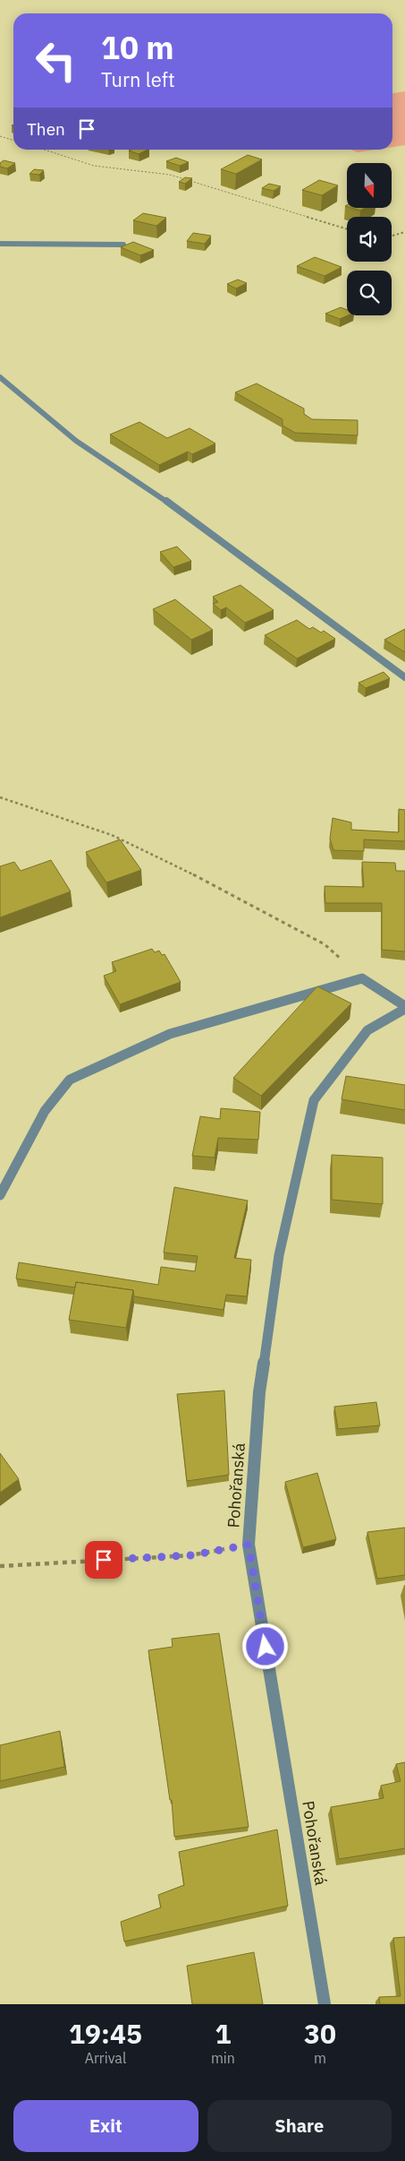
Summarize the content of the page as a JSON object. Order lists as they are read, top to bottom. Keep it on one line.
{"streets":{"street":["Pohořanská"]},"north":"bottom","page":{"turn":["10 m","Turn left"],"then":"Then","eta":["19:45","Arrival","1","min","30","m"],"buttons":["Exit","Share"]}}
